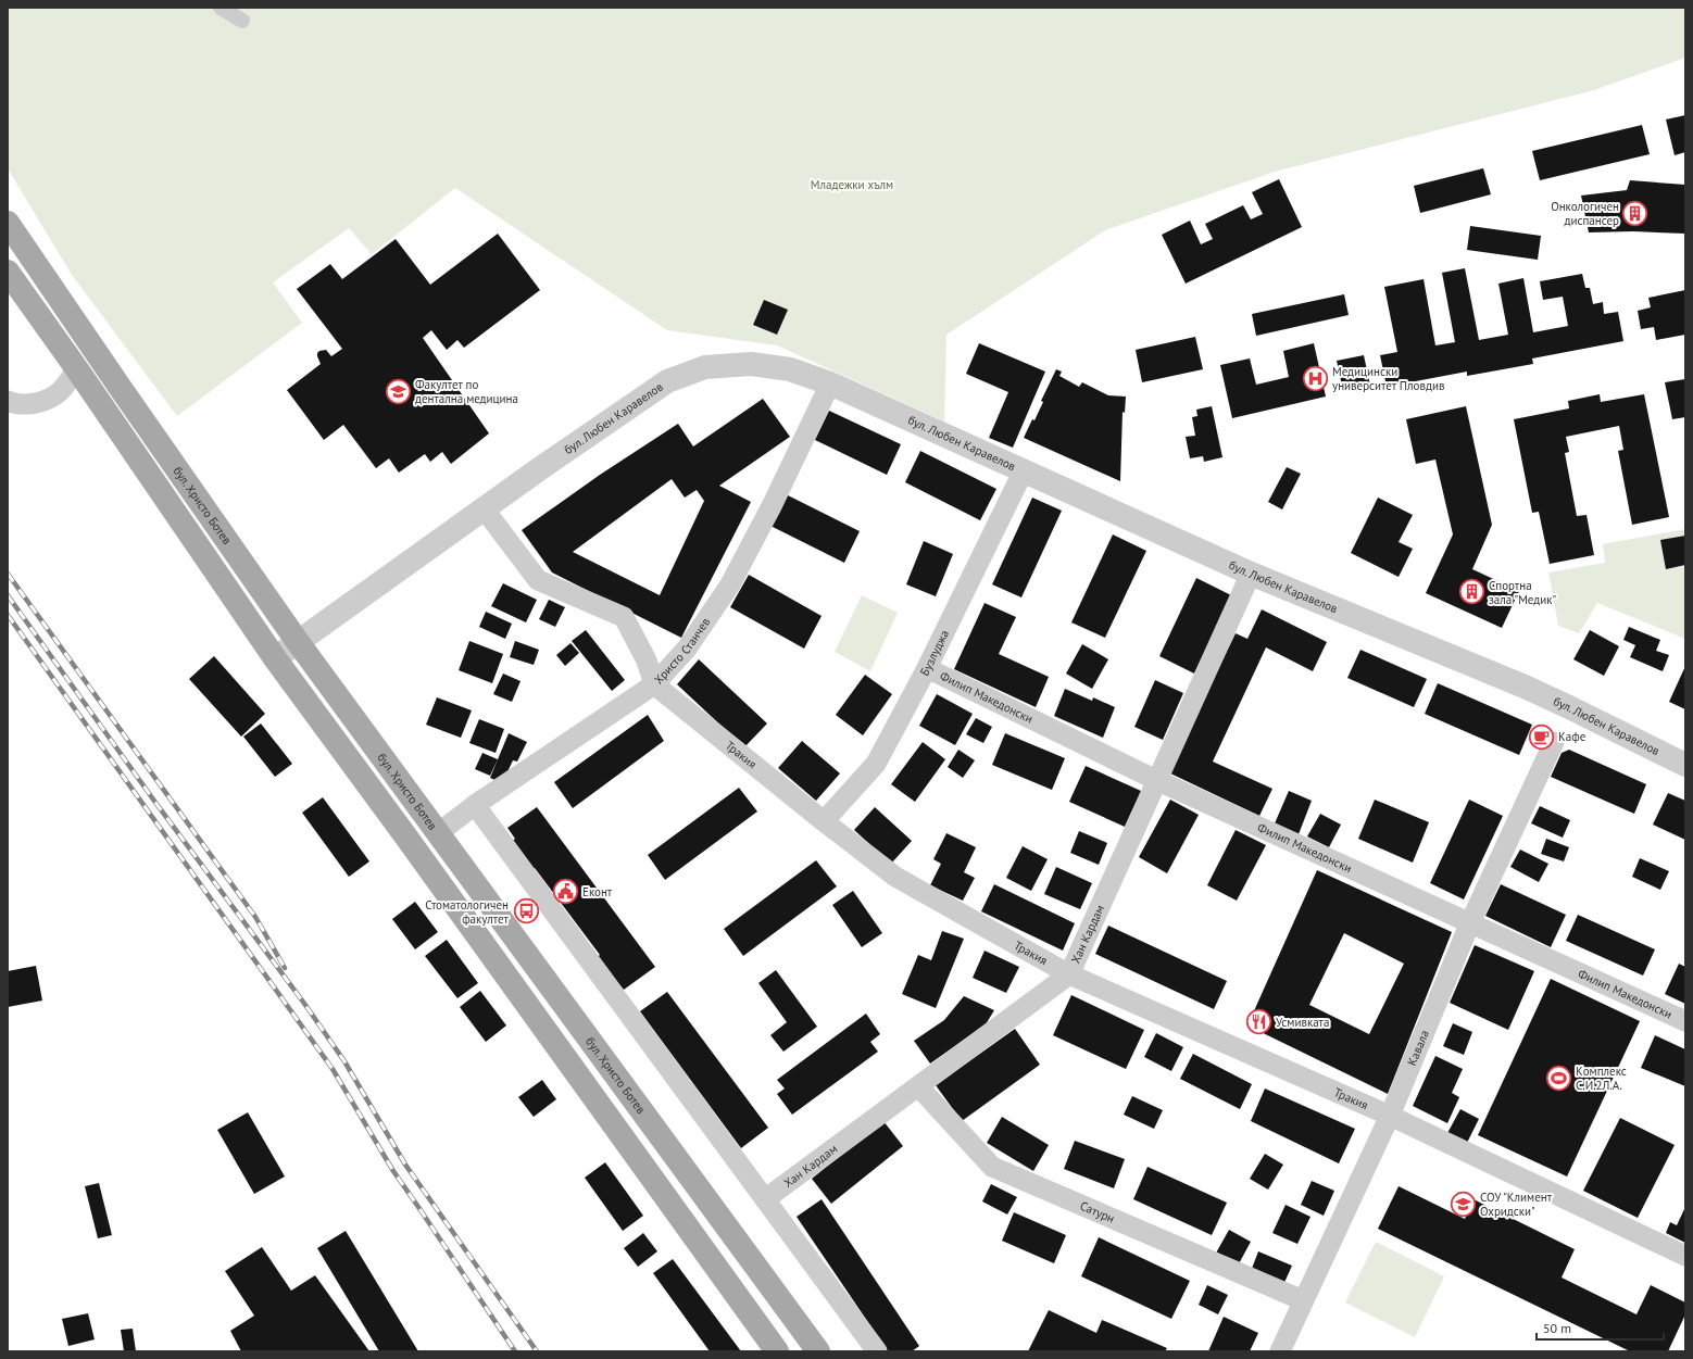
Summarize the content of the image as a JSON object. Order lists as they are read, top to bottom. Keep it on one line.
{"streets":{"main road":["бул. Христо Ботев"],"street":["бул. Любен Каравелов","Христо Станчев","Бузлуджа","Филип Македонски","Тракия","Хан Кардам","Кавала","Сатурн"]},"crossings":[["бул. Любен Каравелов","бул. Христо Ботев"],["бул. Любен Каравелов","Христо Станчев"],["бул. Любен Каравелов","Бузлуджа"],["бул. Любен Каравелов","Хан Кардам"],["бул. Христо Ботев","Христо Станчев"],["Христо Станчев","Тракия"],["Бузлуджа","Филип Македонски"],["Бузлуджа","Тракия"],["Филип Македонски","Хан Кардам"],["Филип Македонски","Кавала"],["Тракия","Хан Кардам"],["Тракия","Кавала"],["Хан Кардам","Сатурн"],["Кавала","Сатурн"]],"parks":["Младежки хълм"],"places":{"building":["Онкологичен диспансер","Спортна зала \"Медик\""],"hospital":["Медицински университет Пловдив"],"school or university":["Факултет по дентална медицина","СОУ \"Климент Охридски\""],"cafe":["Кафе"],"public building":["Еконт"],"bus stop":["Стоматологичен факултет"],"restaurant":["Усмивката"],"sports":["Kомплекс С.И.2Л.А."]},"scale_bar":"50 m"}
